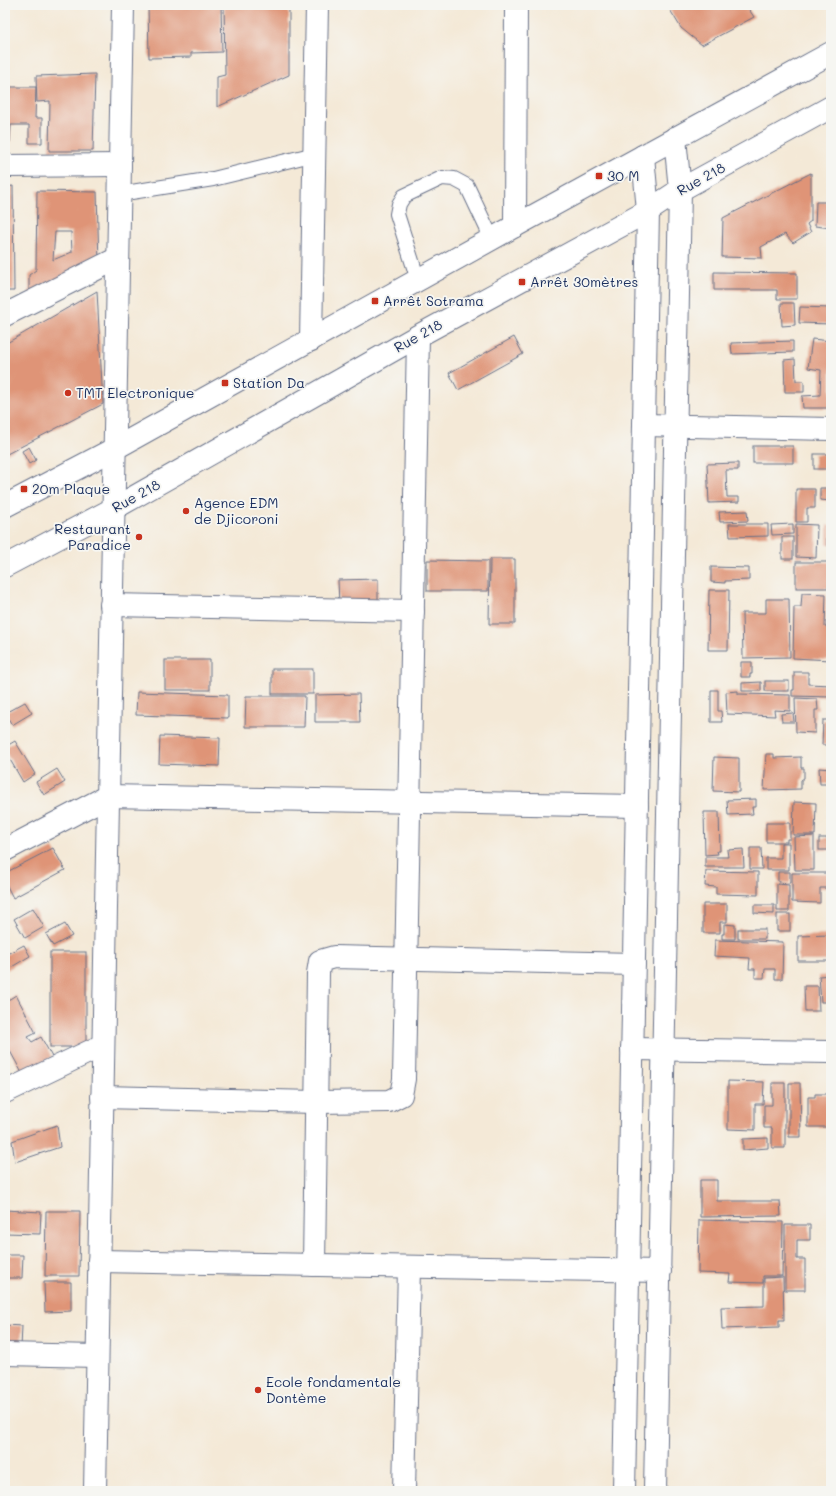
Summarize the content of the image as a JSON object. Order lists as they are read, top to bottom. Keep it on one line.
{"streets":{"main road":["Rue 218"]},"places":{"transit":["30 M","Arrêt 30mètres","Arrêt Sotrama","Station Da","20m Plaque"],"other":["TMT Electronique","Agence EDM de Djicoroni","Restaurant Paradice","Ecole fondamentale Dontème"]}}
